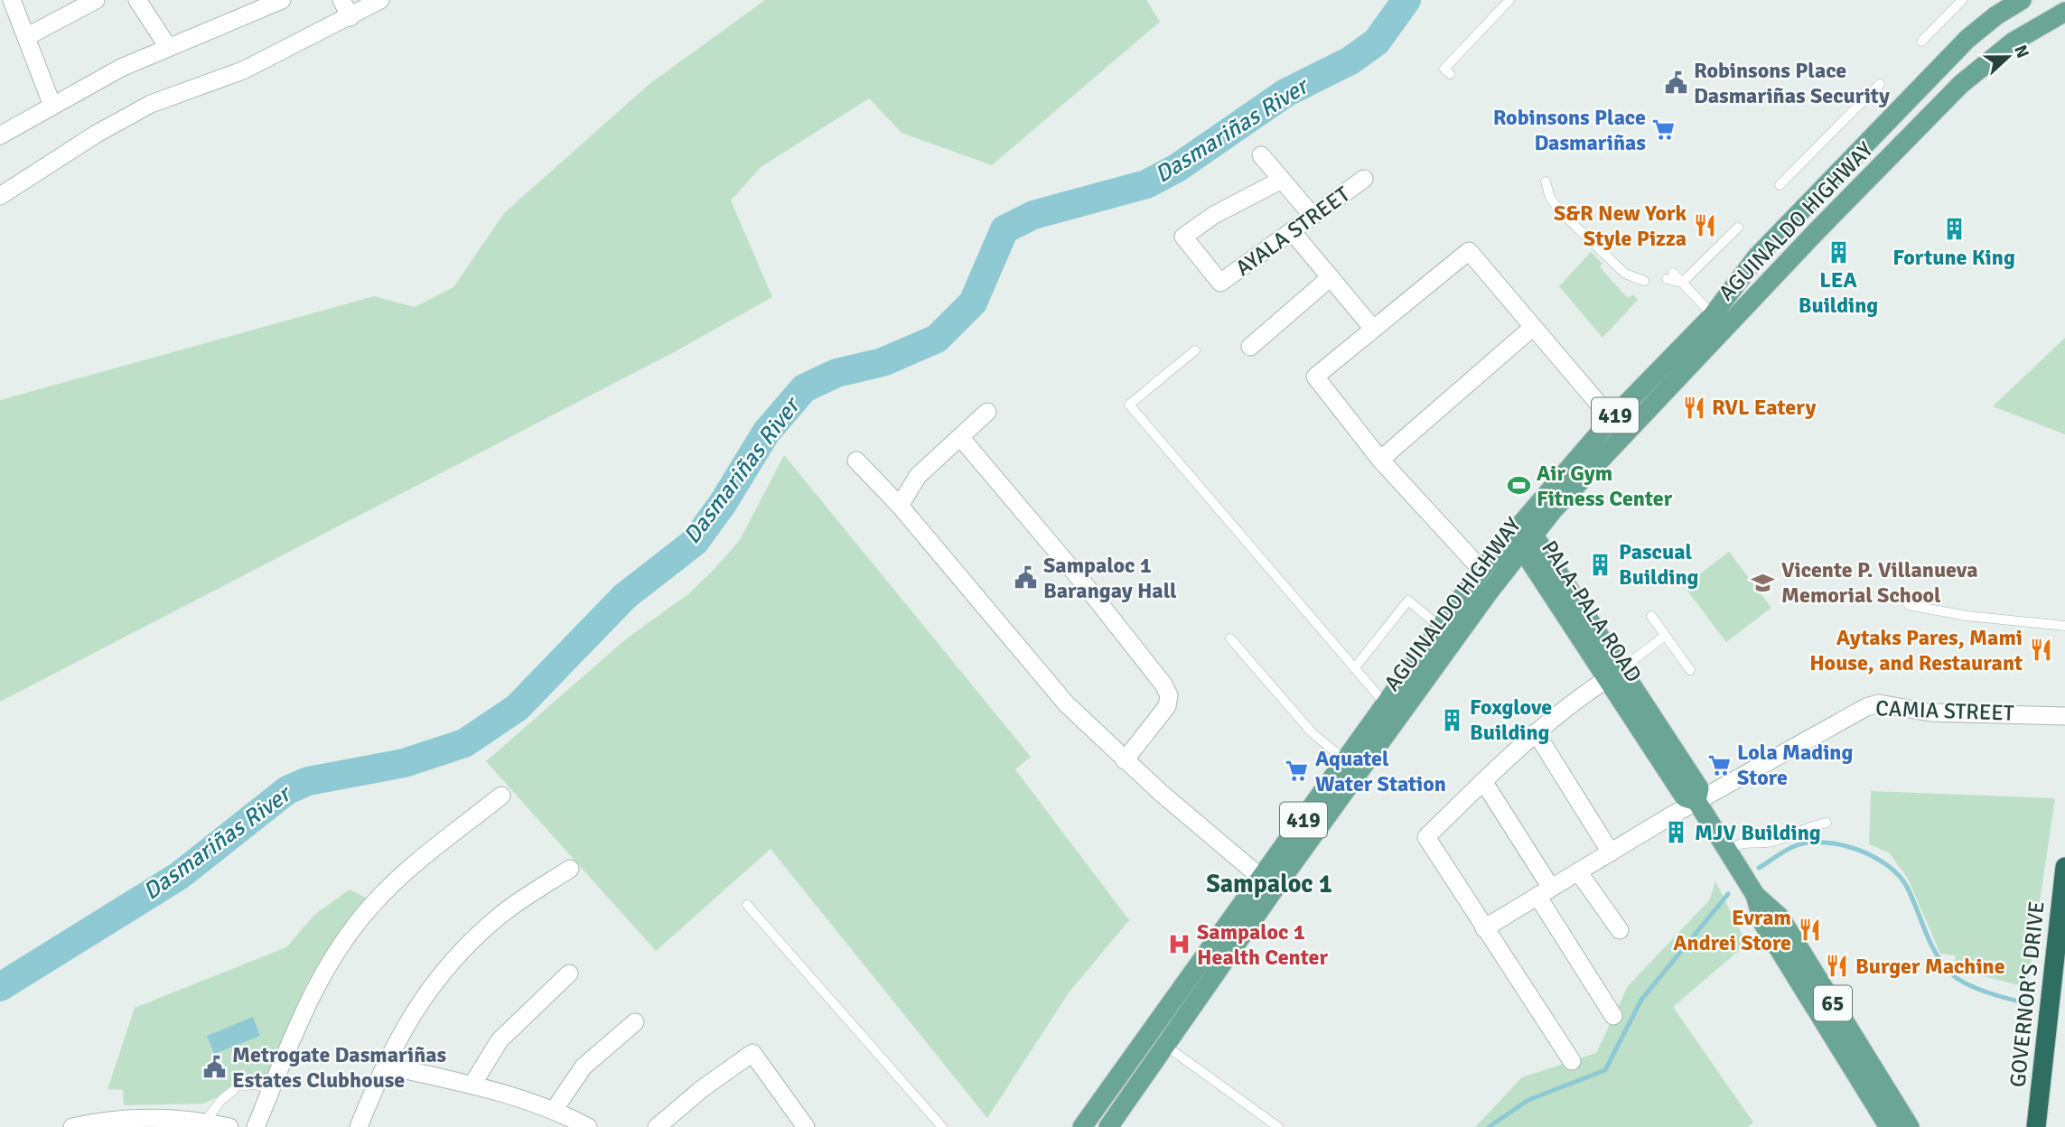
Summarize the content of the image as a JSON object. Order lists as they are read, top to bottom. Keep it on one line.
{"streets":{"highway":["GOVERNOR'S DRIVE"],"main road":["AGUINALDO HIGHWAY","419","PALA-PALA ROAD","65"],"street":["AYALA STREET","CAMIA STREET"]},"crossings":[["AGUINALDO HIGHWAY","PALA-PALA ROAD"],["PALA-PALA ROAD","CAMIA STREET"]],"districts":["Sampaloc 1"],"water":["Dasmariñas River"],"places":{"public building":["Robinsons Place Dasmariñas Security","Sampaloc 1 Barangay Hall","Metrogate Dasmariñas Estates Clubhouse"],"supermarket":["Robinsons Place Dasmariñas","Lola Mading Store","Aquatel Water Station"],"restaurant":["S&R New York Style Pizza","RVL Eatery","Aytaks Pares, Mami House, and Restaurant","Evram Andrei Store","Burger Machine"],"building":["Fortune King","LEA Building","Pascual Building","Foxglove Building","MJV Building"],"sports":["Air Gym Fitness Center"],"school or university":["Vicente P. Villanueva Memorial School"],"hospital":["Sampaloc 1 Health Center"]},"north":"right"}
